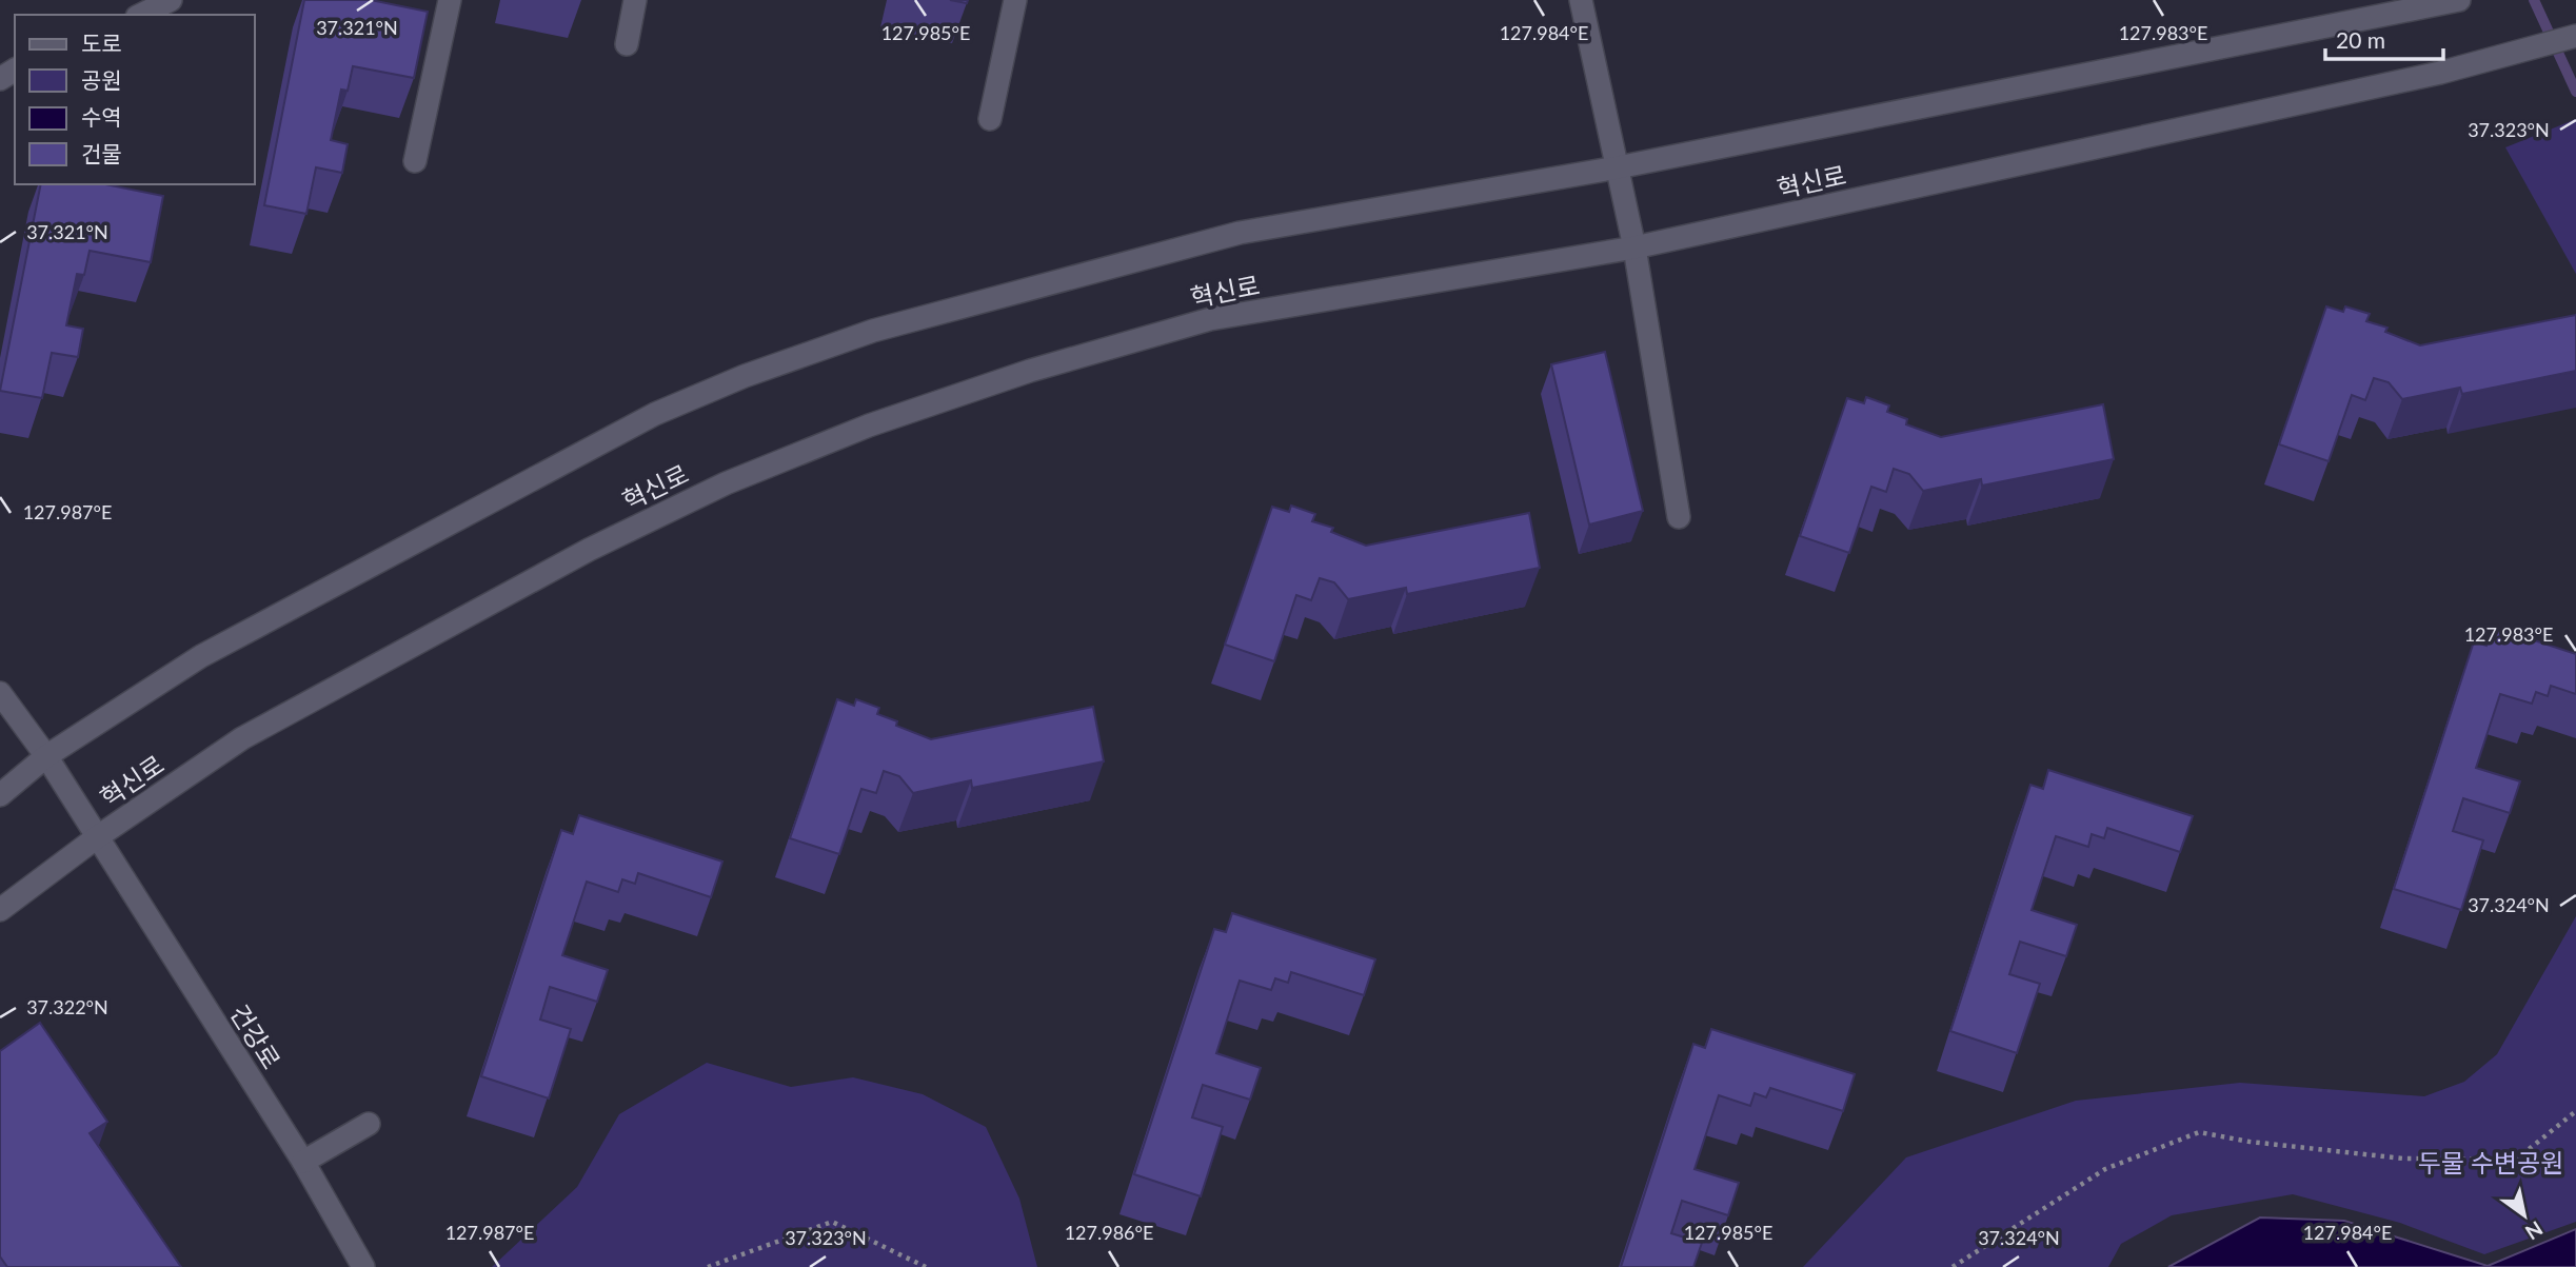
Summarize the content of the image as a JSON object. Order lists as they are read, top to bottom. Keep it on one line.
{"streets":{"street":["혁신로","건강로"]},"crossings":[["혁신로","건강로"]],"parks":["두물 수변공원"],"legend":["도로","공원","수역","건물"],"scale_bar":"20 m","north":"bottom right","coordinates":["37.321°N","127.985°E","127.984°E","127.983°E","37.323°N","127.987°E","37.324°N","37.322°N","127.986°E"]}
